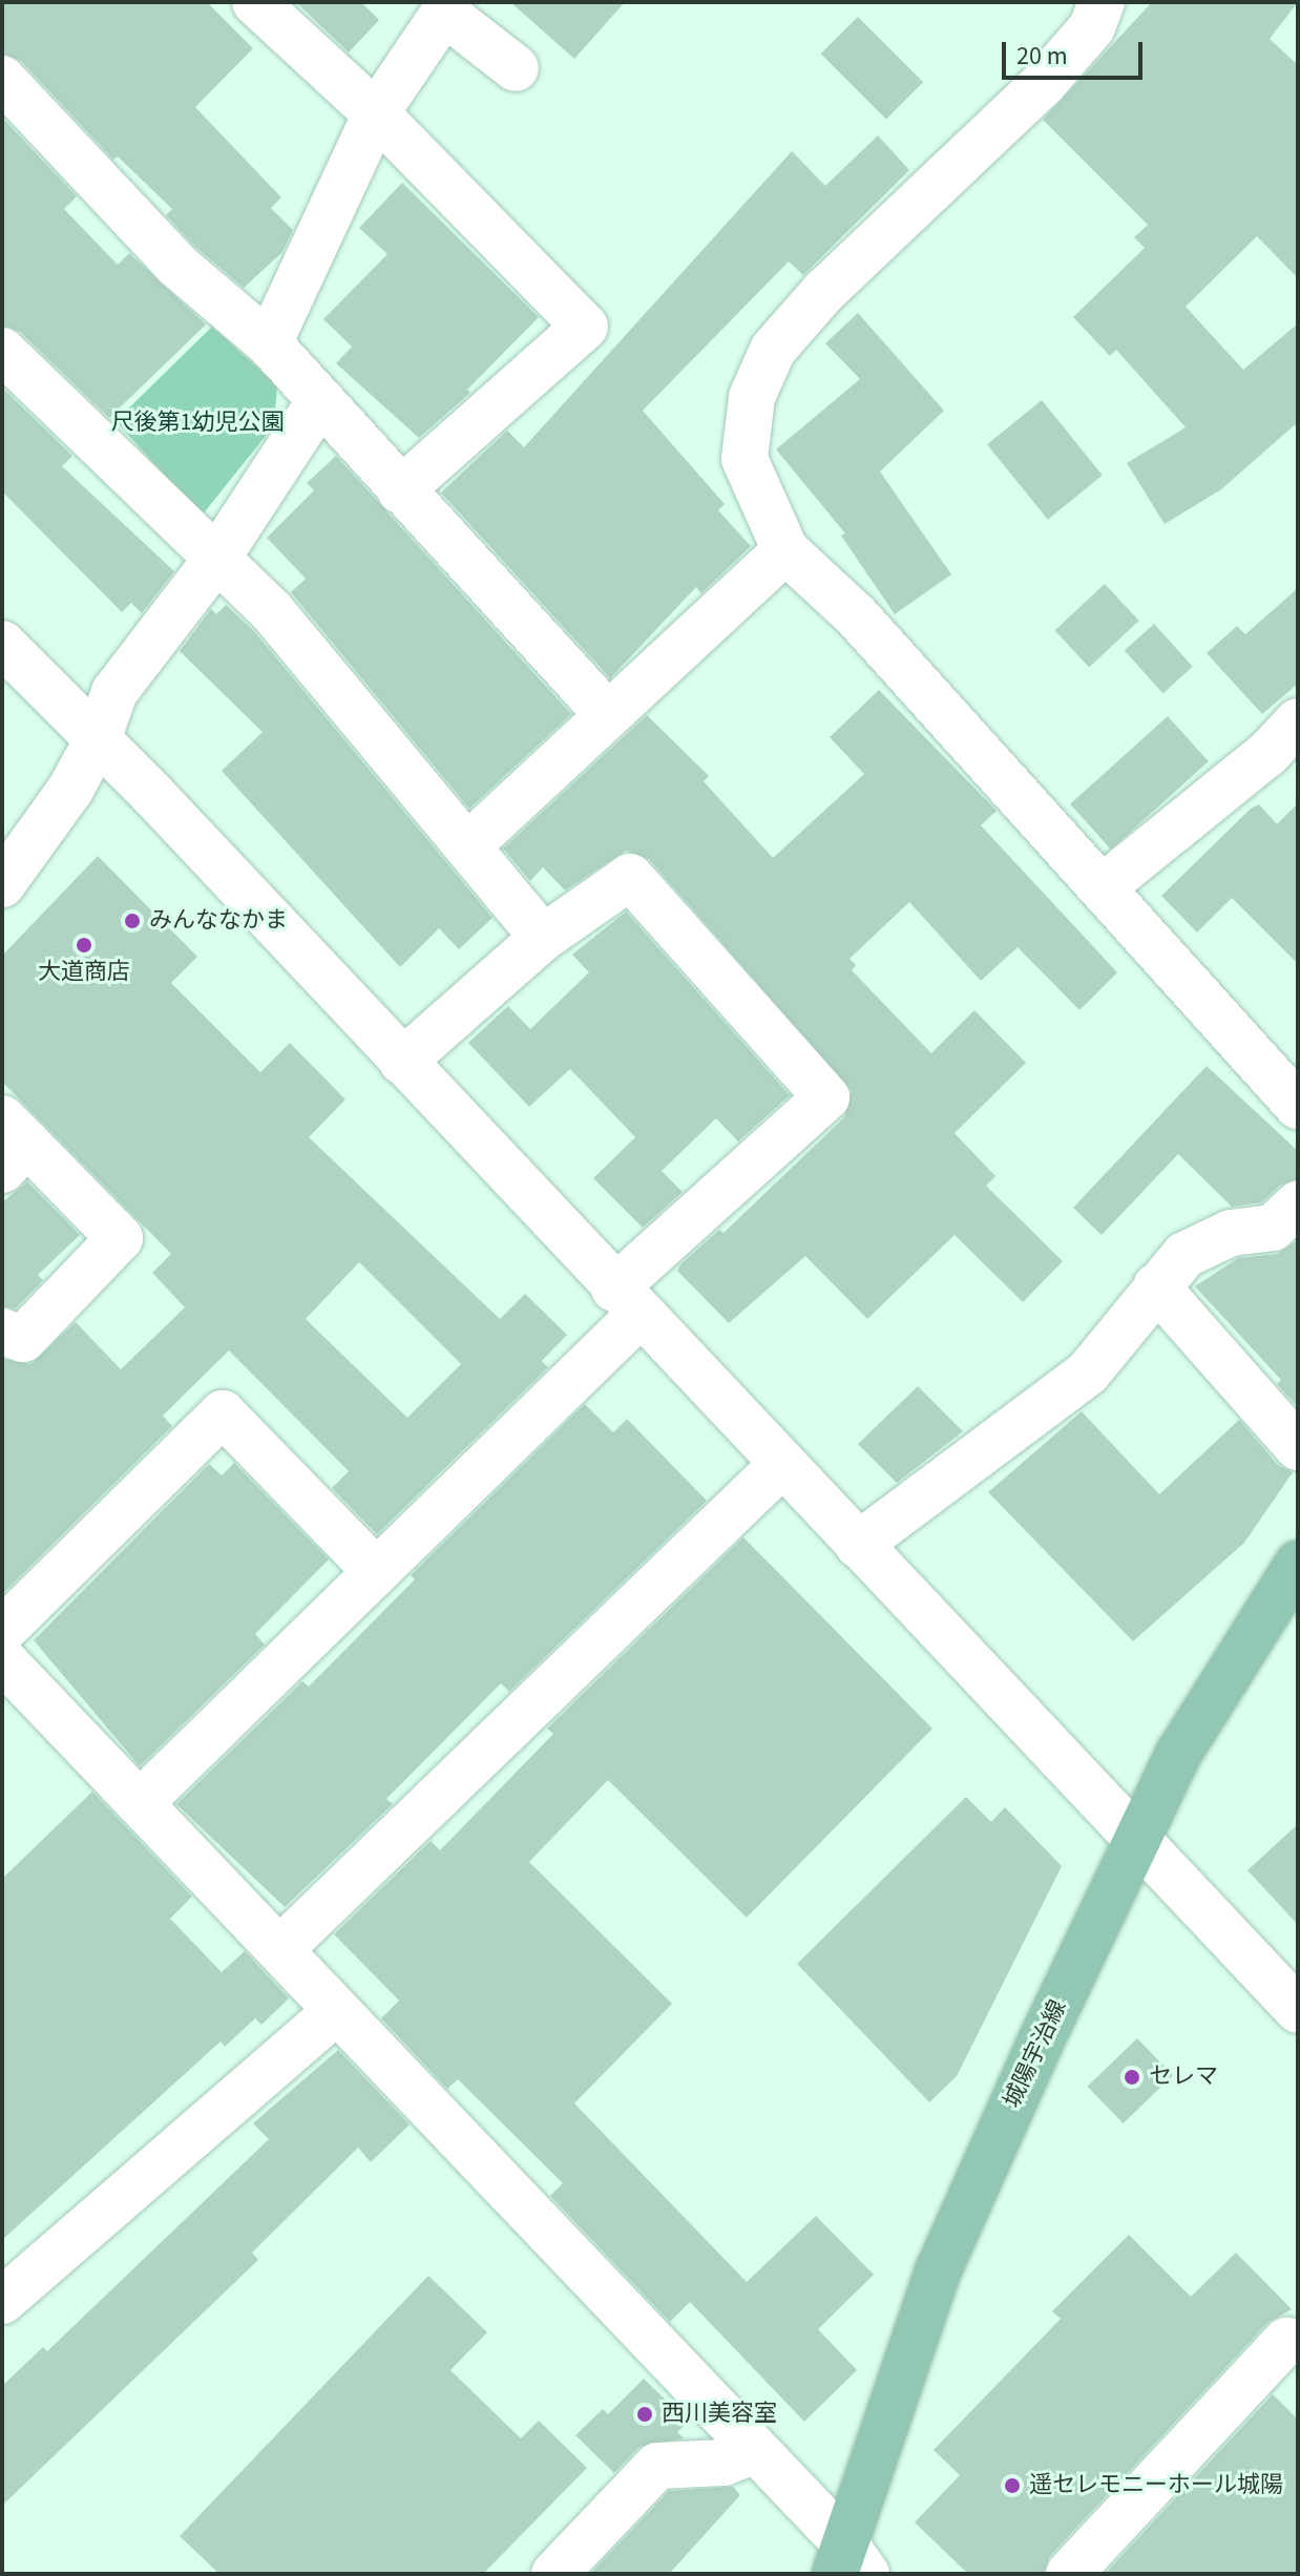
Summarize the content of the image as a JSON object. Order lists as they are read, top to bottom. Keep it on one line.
{"streets":{"main road":["城陽宇治線"]},"parks":["尺後第1幼児公園"],"places":["みんななかま","大道商店","セレマ","西川美容室","遥セレモニーホール城陽"],"scale_bar":"20 m"}
